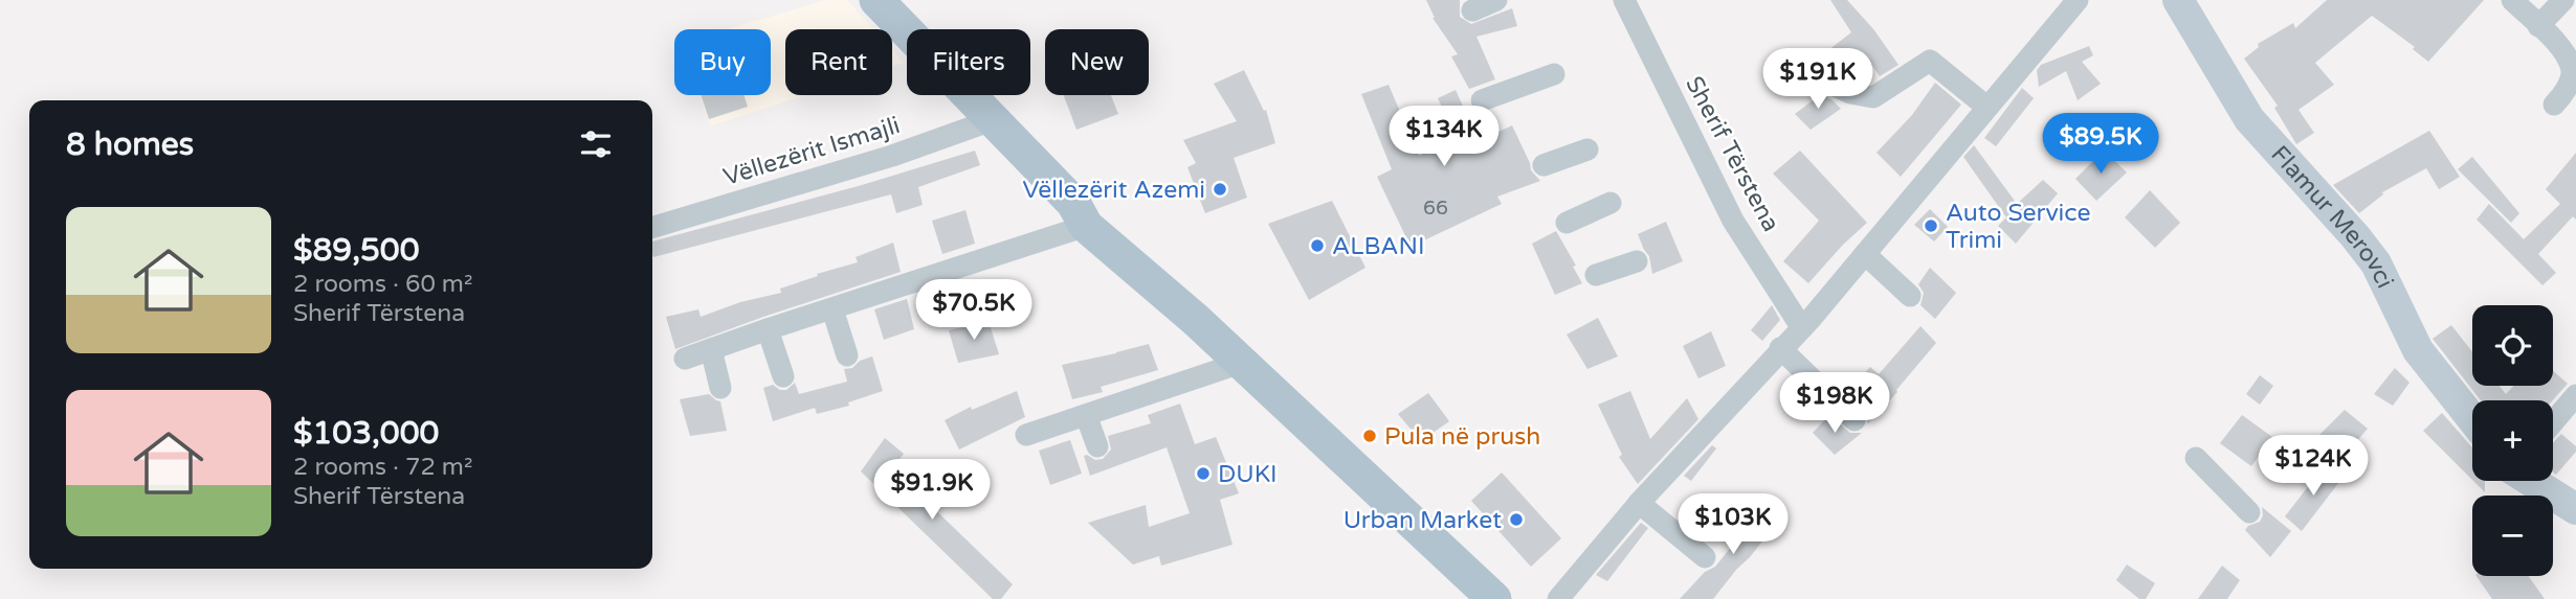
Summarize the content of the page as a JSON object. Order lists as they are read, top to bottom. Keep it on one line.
{"streets":{"street":["Vëllezërit Ismajli","Sherif Tërstena","Flamur Merovci"]},"places":["Vëllezërit Azemi","Auto Service Trimi","ALBANI","Pula në prush","DUKI","Urban Market"],"house_numbers":["66"],"page":{"chip":["Buy","Rent","Filters","New"],"price":["$191K","$134K","$89.5K","$70.5K","$198K","$124K","$91.9K","$103K"],"heading":"8 homes","list":[{"name":"$89,500","note":"2 rooms · 60 m² · Sherif Tërstena"},{"name":"$103,000","note":"2 rooms · 72 m² · Sherif Tërstena"}],"map_buttons":["+","−"]}}
